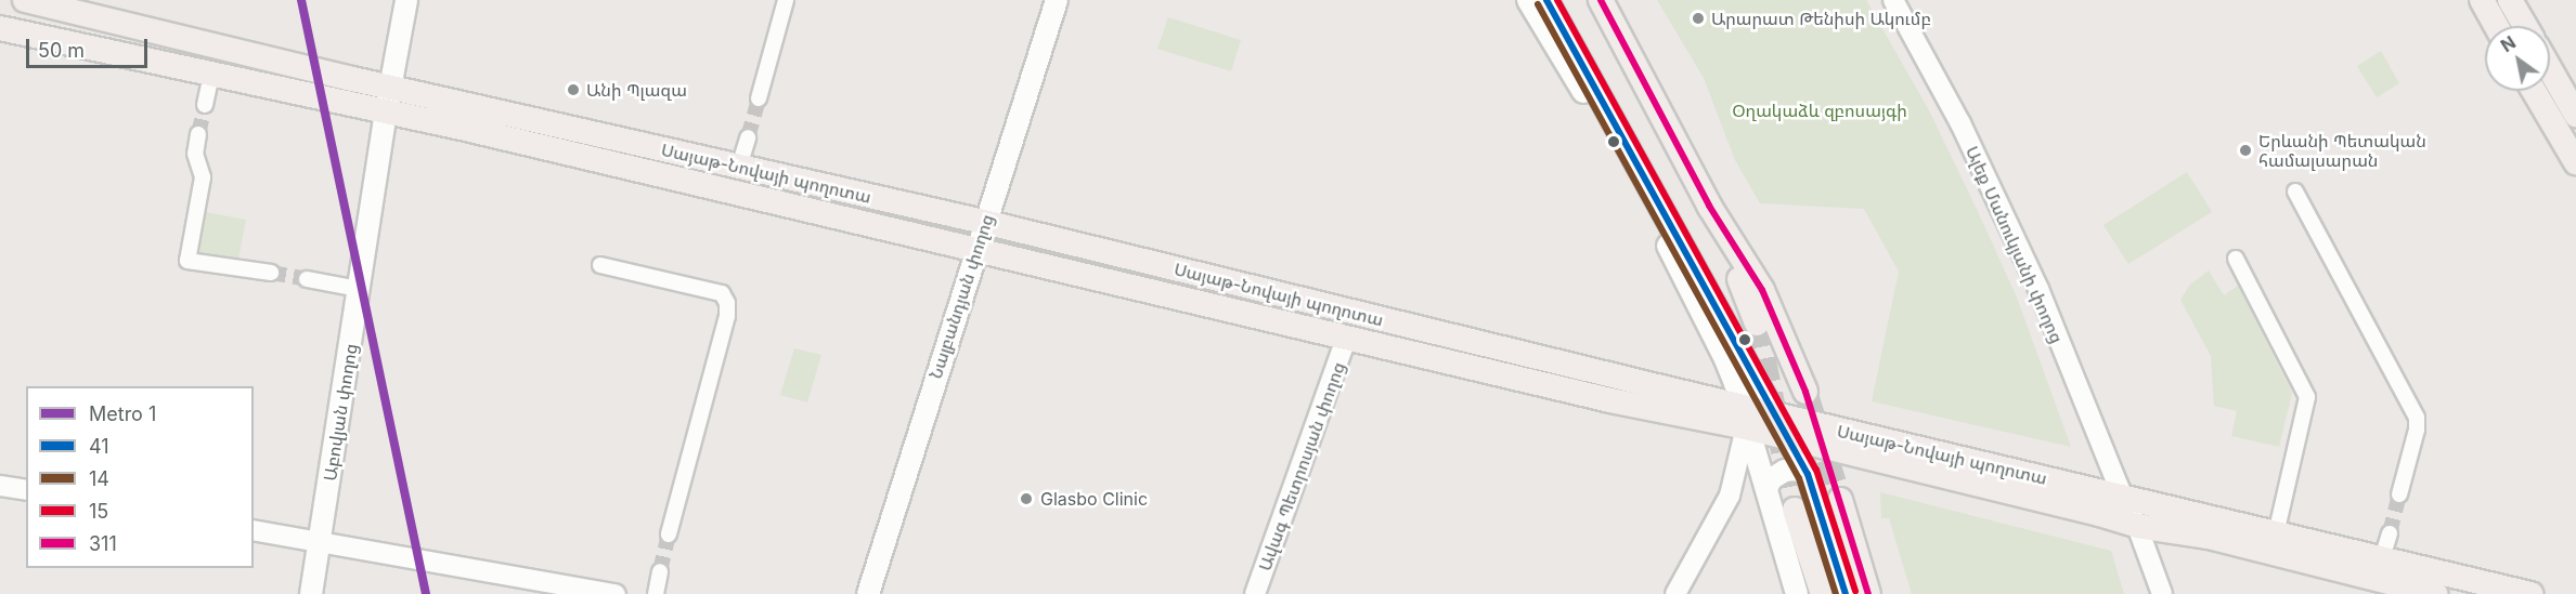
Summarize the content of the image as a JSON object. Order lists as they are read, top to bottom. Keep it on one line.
{"streets":{"main road":["Սայաթ-Նովայի պողոտա","Նալբանդյան փողոց","Աբովյան փողոց"],"street":["Ալեք Մանուկյանի փողոց","Ավագ Պետրոսյան փողոց"]},"crossings":[["Սայաթ-Նովայի պողոտա","Ալեք Մանուկյանի փողոց"],["Սայաթ-Նովայի պողոտա","Նալբանդյան փողոց"],["Սայաթ-Նովայի պողոտա","Աբովյան փողոց"],["Սայաթ-Նովայի պողոտա","Ավագ Պետրոսյան փողոց"]],"parks":["Օղակաձև զբոսայգի"],"places":["Արարատ Թենիսի Ակումբ","Անի Պլազա","Երևանի Պետական համալսարան","Glasbo Clinic"],"lines":["metro line 1","transit line 41","transit line 15","transit line 311","transit line 14"],"legend":["Metro 1","41","14","15","311"],"scale_bar":"50 m","north":"top left"}
